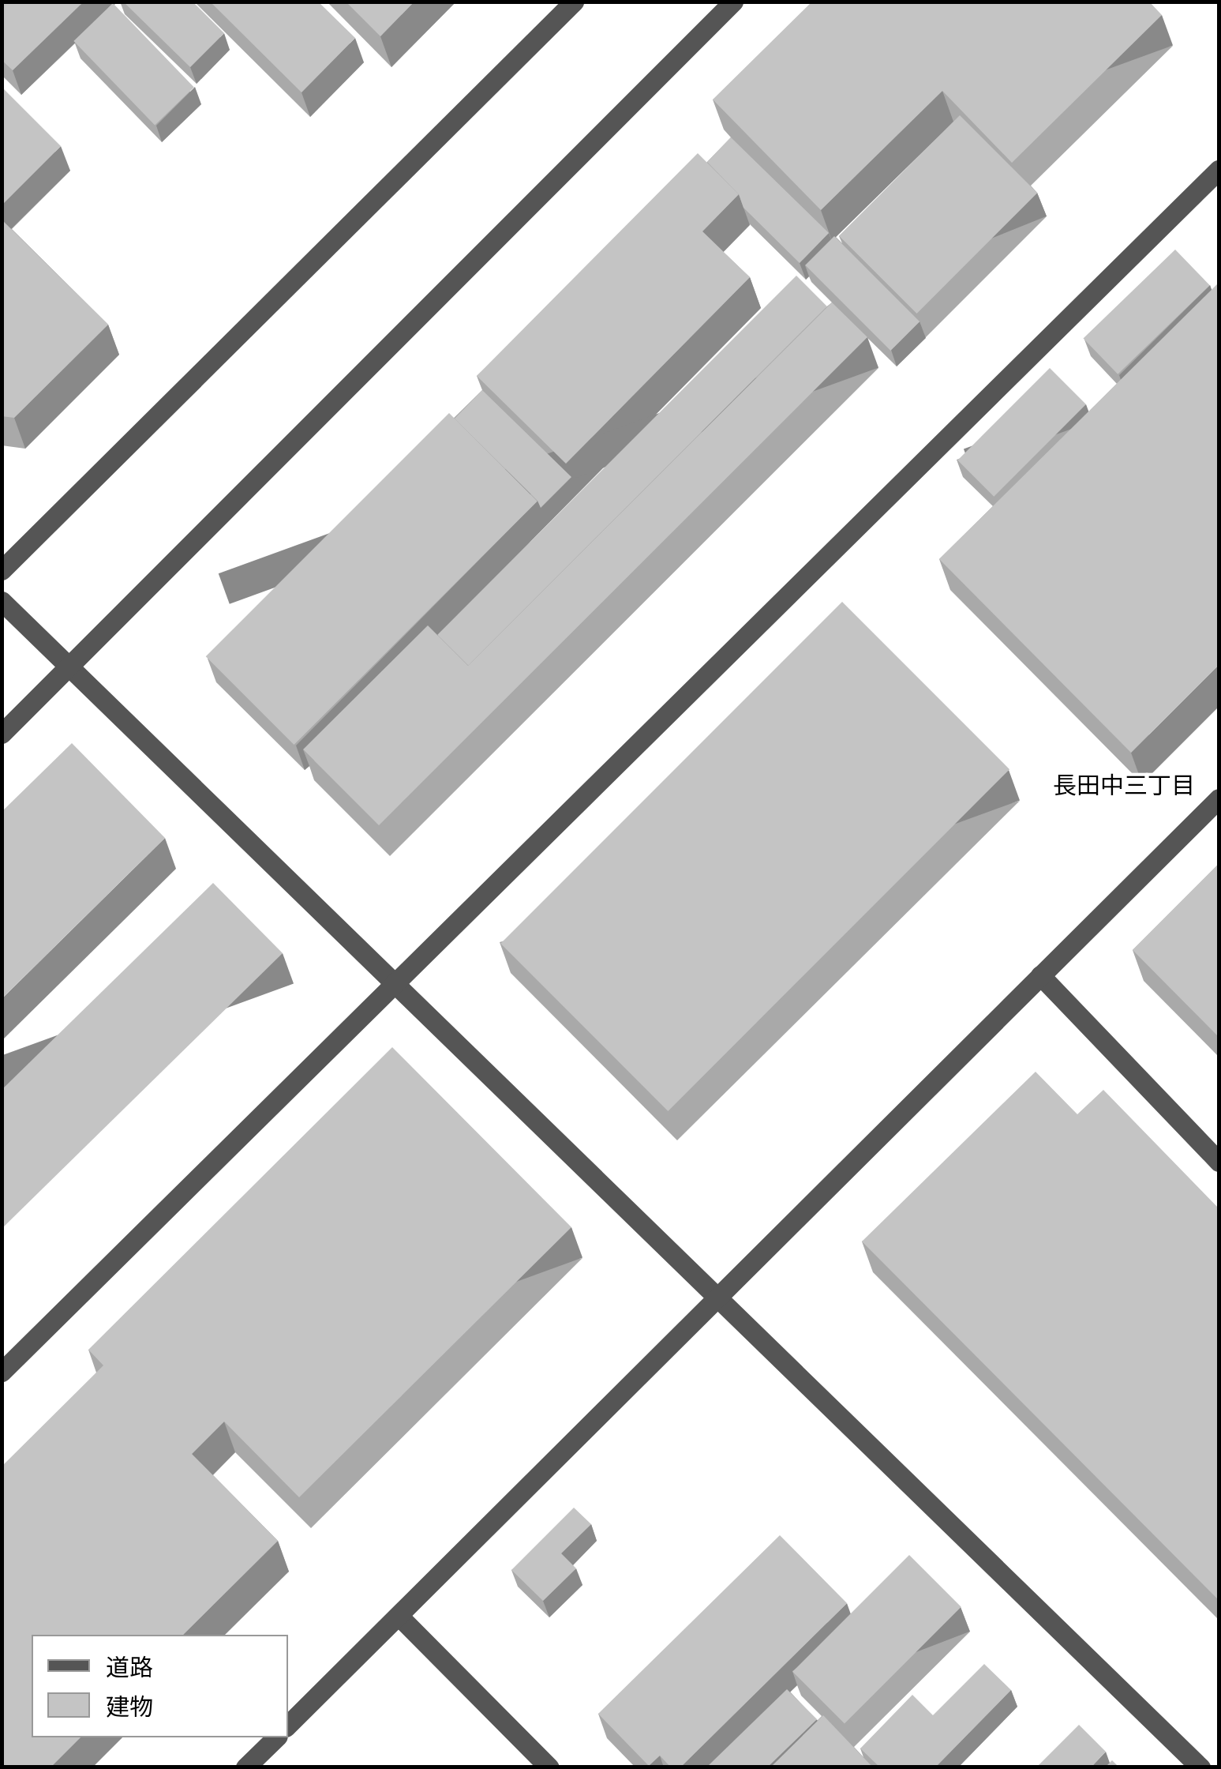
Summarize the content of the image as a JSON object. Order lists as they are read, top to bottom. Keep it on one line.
{"districts":["長田中三丁目"],"legend":["道路","建物"]}
